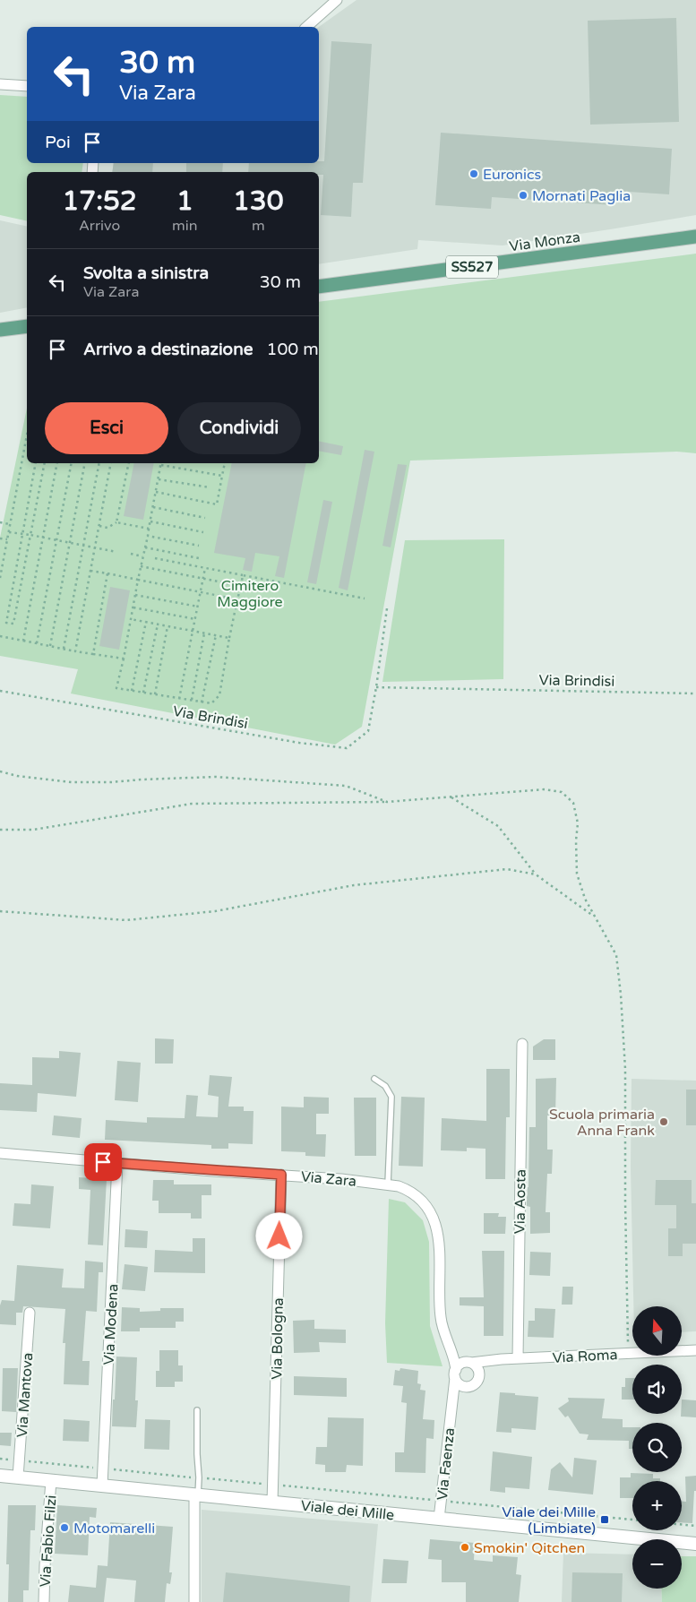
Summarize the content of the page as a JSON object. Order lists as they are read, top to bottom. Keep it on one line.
{"streets":{"main road":["Via Monza","SS527"],"street":["Via Zara","Via Aosta","Via Modena","Via Bologna","Via Roma","Via Mantova","Via Faenza","Viale dei Mille","Via Fabio Filzi"],"path":["Via Brindisi"]},"crossings":[["Via Zara","Via Modena"],["Via Zara","Via Bologna"],["Via Zara","Via Roma"],["Via Zara","Via Faenza"],["Via Aosta","Via Roma"],["Via Modena","Viale dei Mille"],["Via Bologna","Viale dei Mille"],["Via Roma","Via Faenza"],["Via Mantova","Viale dei Mille"],["Via Faenza","Viale dei Mille"],["Viale dei Mille","Via Fabio Filzi"]],"parks":["Cimitero Maggiore"],"places":{"other":["Euronics","Mornati Paglia","Scuola primaria Anna Frank","Motomarelli","Smokin' Qitchen"],"transit":["Viale dei Mille (Limbiate)"]},"north":"top","page":{"turn":["30 m","Via Zara"],"then":"Poi","eta":["17:52","Arrivo","1","min","130","m"],"list":[{"name":"Svolta a sinistra","note":"Via Zara","value":"30 m"},{"name":"Arrivo a destinazione","value":"100 m"}],"buttons":["Esci","Condividi"],"map_buttons":["+","−"]}}
